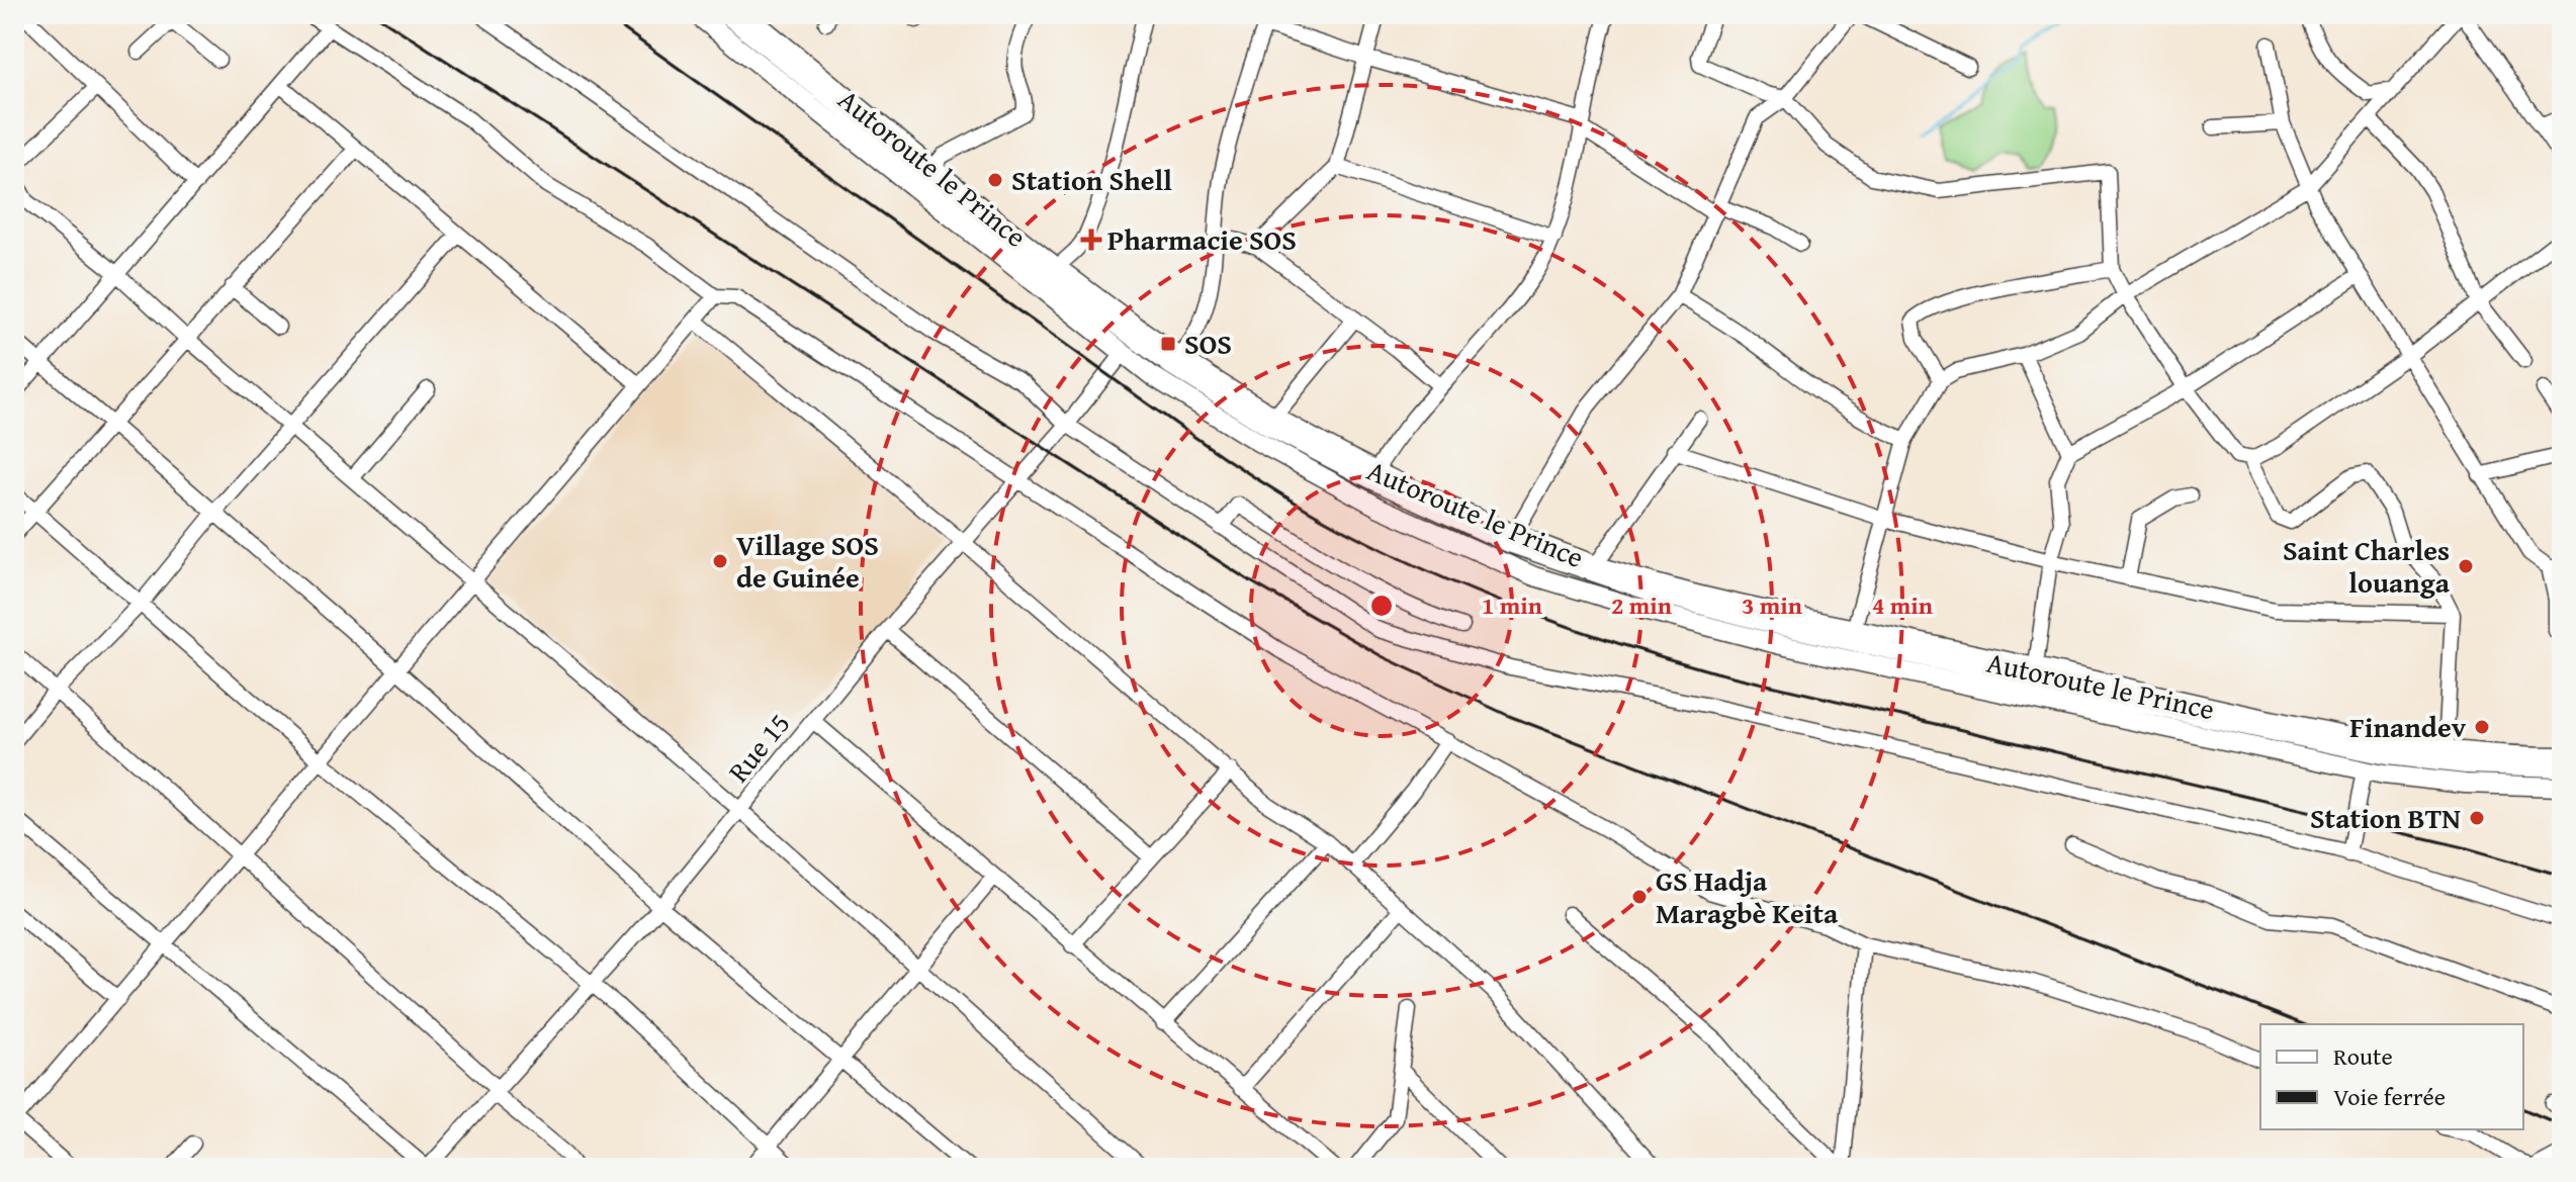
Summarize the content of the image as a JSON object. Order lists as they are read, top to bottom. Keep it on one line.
{"streets":{"main road":["Autoroute le Prince"],"street":["Rue 15"]},"crossings":[["Autoroute le Prince","Rue 15"]],"places":{"other":["Station Shell","Village SOS de Guinée","Saint Charles louanga","Finandev","Station BTN","GS Hadja Maragbè Keita"],"health":["Pharmacie SOS"],"transit":["SOS"]},"legend":["Route","Voie ferrée"],"rings":["1 min","2 min","3 min","4 min"]}
